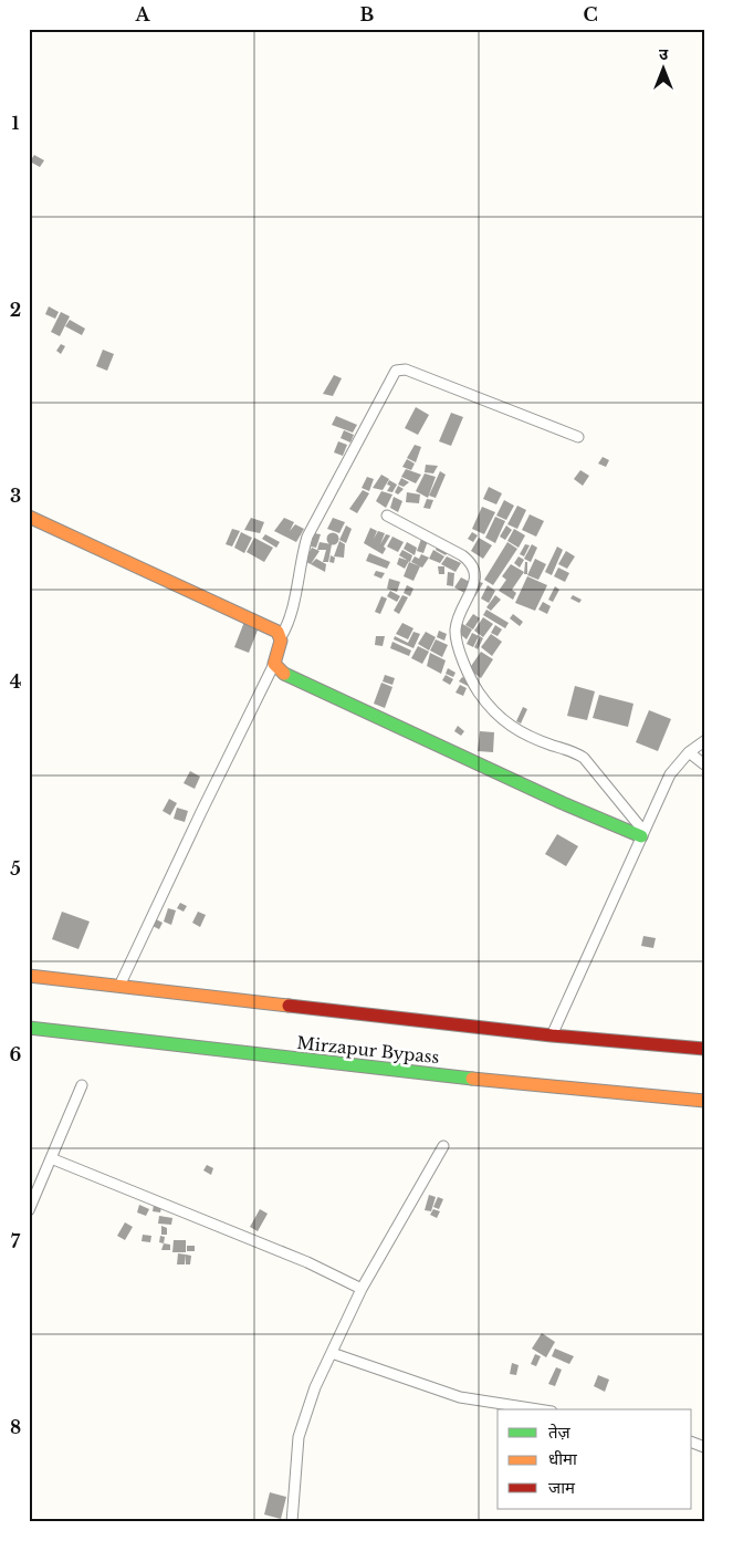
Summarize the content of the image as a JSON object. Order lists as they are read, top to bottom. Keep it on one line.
{"streets":{"main road":["Mirzapur Bypass"]},"legend":["तेज़","धीमा","जाम"],"north":"top","grid":{"columns":["A","B","C"],"rows":["1","2","3","4","5","6","7","8"]}}
